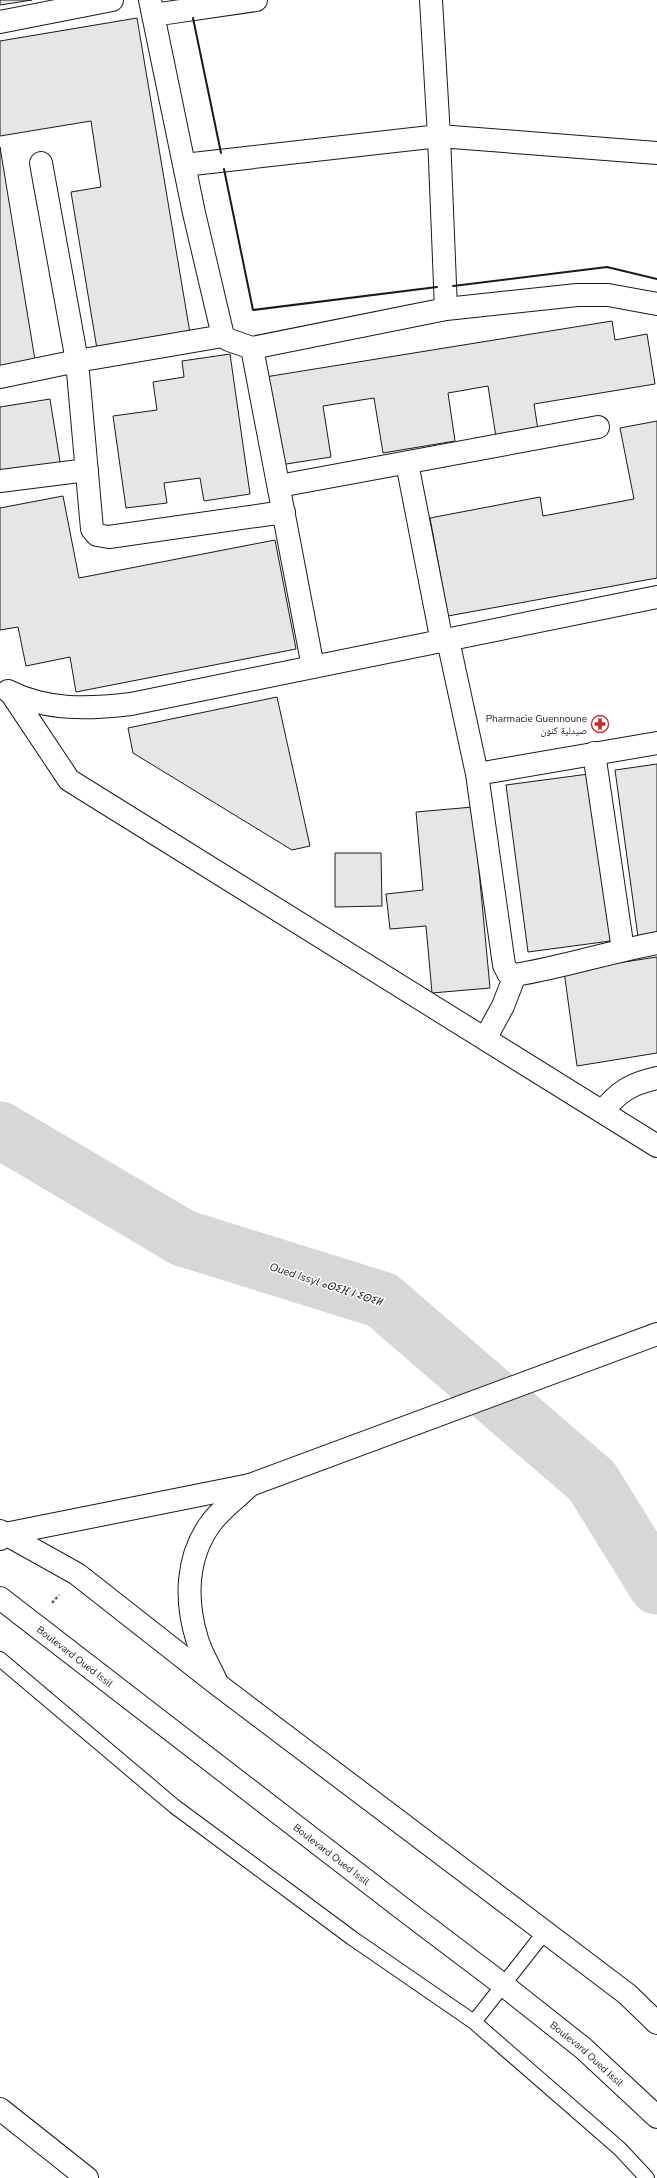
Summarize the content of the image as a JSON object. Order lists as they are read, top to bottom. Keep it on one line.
{"streets":{"street":["Boulevard Oued Issil"]},"water":["Oued Issyl ⴰⵙⵉⴼ ⵏ ⵉⵙⵉⵍ"],"places":{"pharmacy":["Pharmacie Guennoune صيدلية كنون"]}}
